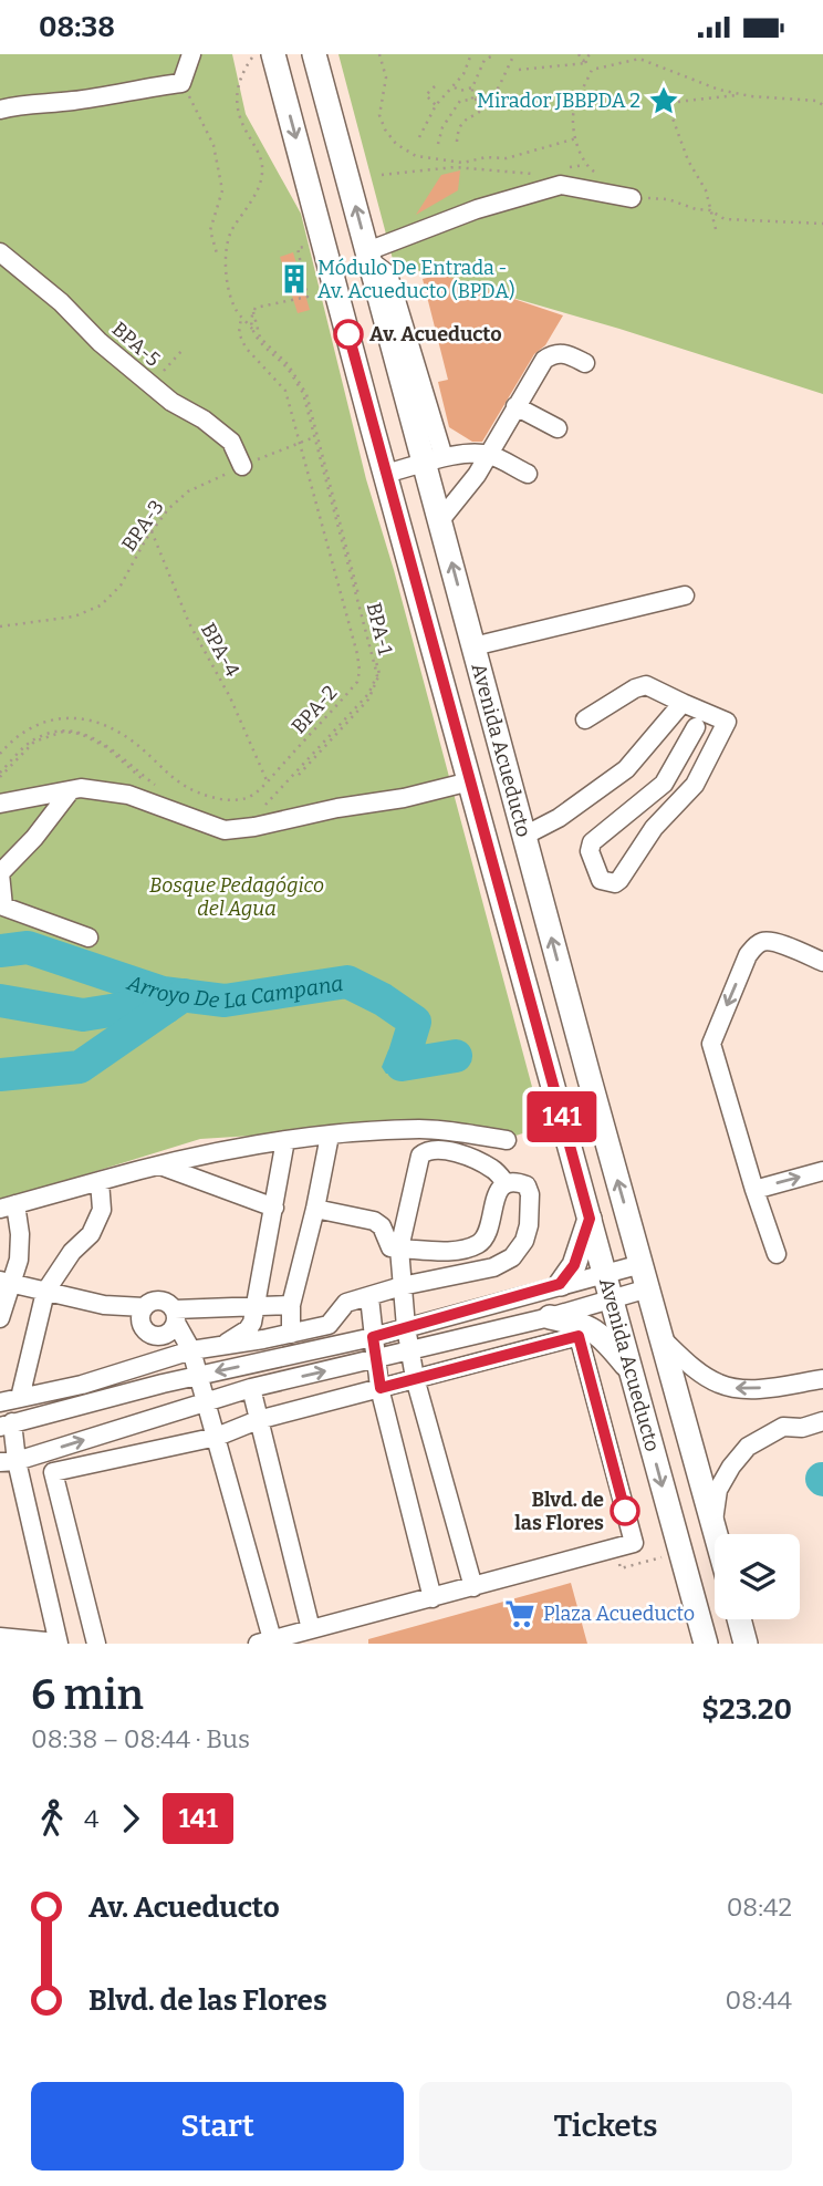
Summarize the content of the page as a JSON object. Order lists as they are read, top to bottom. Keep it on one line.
{"streets":{"main road":["Avenida Acueducto"],"street":["BPA-5"],"path":["BPA-3","BPA-1","BPA-4","BPA-2"]},"crossings":[["BPA-5","BPA-3"],["BPA-3","BPA-1"],["BPA-3","BPA-4"],["BPA-3","BPA-2"],["BPA-1","BPA-2"],["BPA-4","BPA-2"]],"water":["Arroyo De La Campana"],"parks":["Bosque Pedagógico del Agua"],"places":{"place":["Mirador JBBPDA 2"],"building":["Módulo De Entrada - Av. Acueducto (BPDA)"],"other":["Av. Acueducto","Blvd. de las Flores"],"supermarket":["Plaza Acueducto"]},"lines":["bus line 141"],"page":{"status":"08:38","on_map":"141","heading":["6 min","08:38 – 08:44 · Bus","$23.20"],"legs":["4","141"],"list":[{"name":"Av. Acueducto","value":"08:42"},{"name":"Blvd. de las Flores","value":"08:44"}],"buttons":["Start","Tickets"]}}
